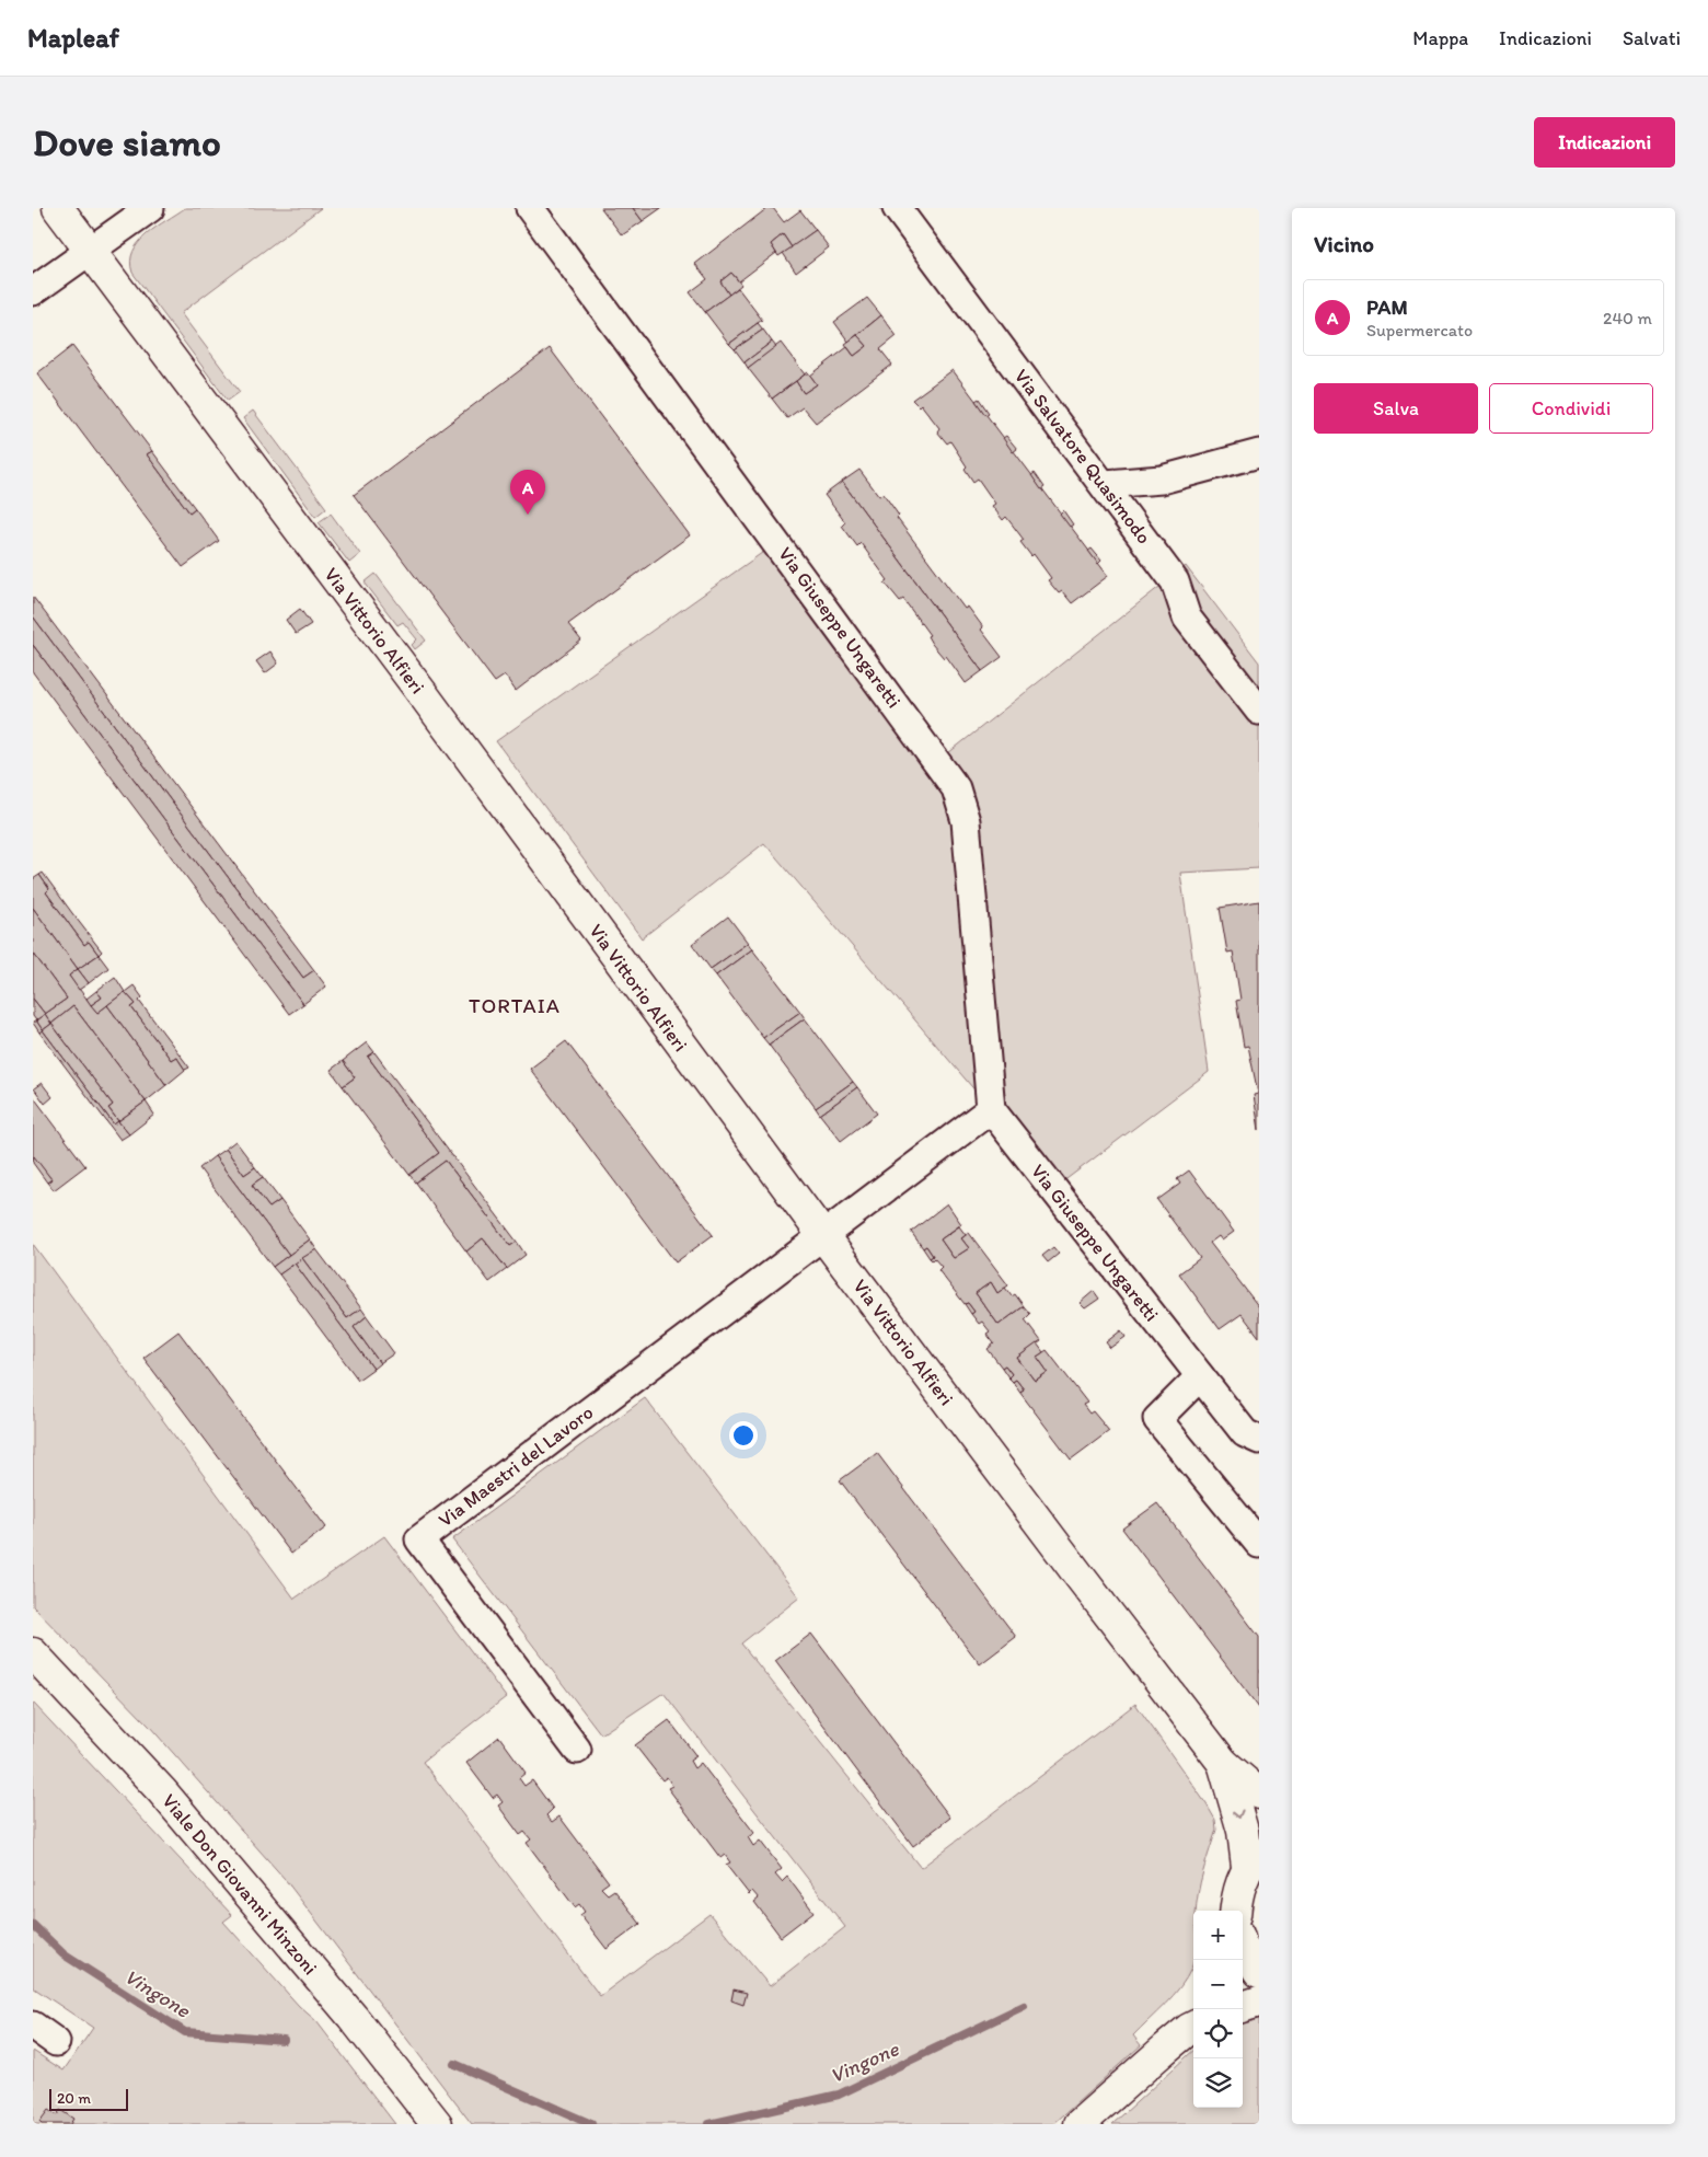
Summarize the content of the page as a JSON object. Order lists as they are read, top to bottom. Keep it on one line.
{"streets":{"street":["Via Salvatore Quasimodo","Via Giuseppe Ungaretti","Via Vittorio Alfieri","Via Maestri del Lavoro","Viale Don Giovanni Minzoni"]},"crossings":[["Via Vittorio Alfieri","Via Maestri del Lavoro"]],"districts":["TORTAIA"],"water":["Vingone"],"scale_bar":"20 m","page":{"header":"Mapleaf","nav":["Mappa","Indicazioni","Salvati"],"buttons":["Indicazioni",["Salva","Condividi"]],"title":"Dove siamo","heading":"Vicino","list":[{"mark":"A","name":"PAM","note":"Supermercato","value":"240 m"}],"pins":"A","map_buttons":["+","−"],"scale":"20 m"}}
